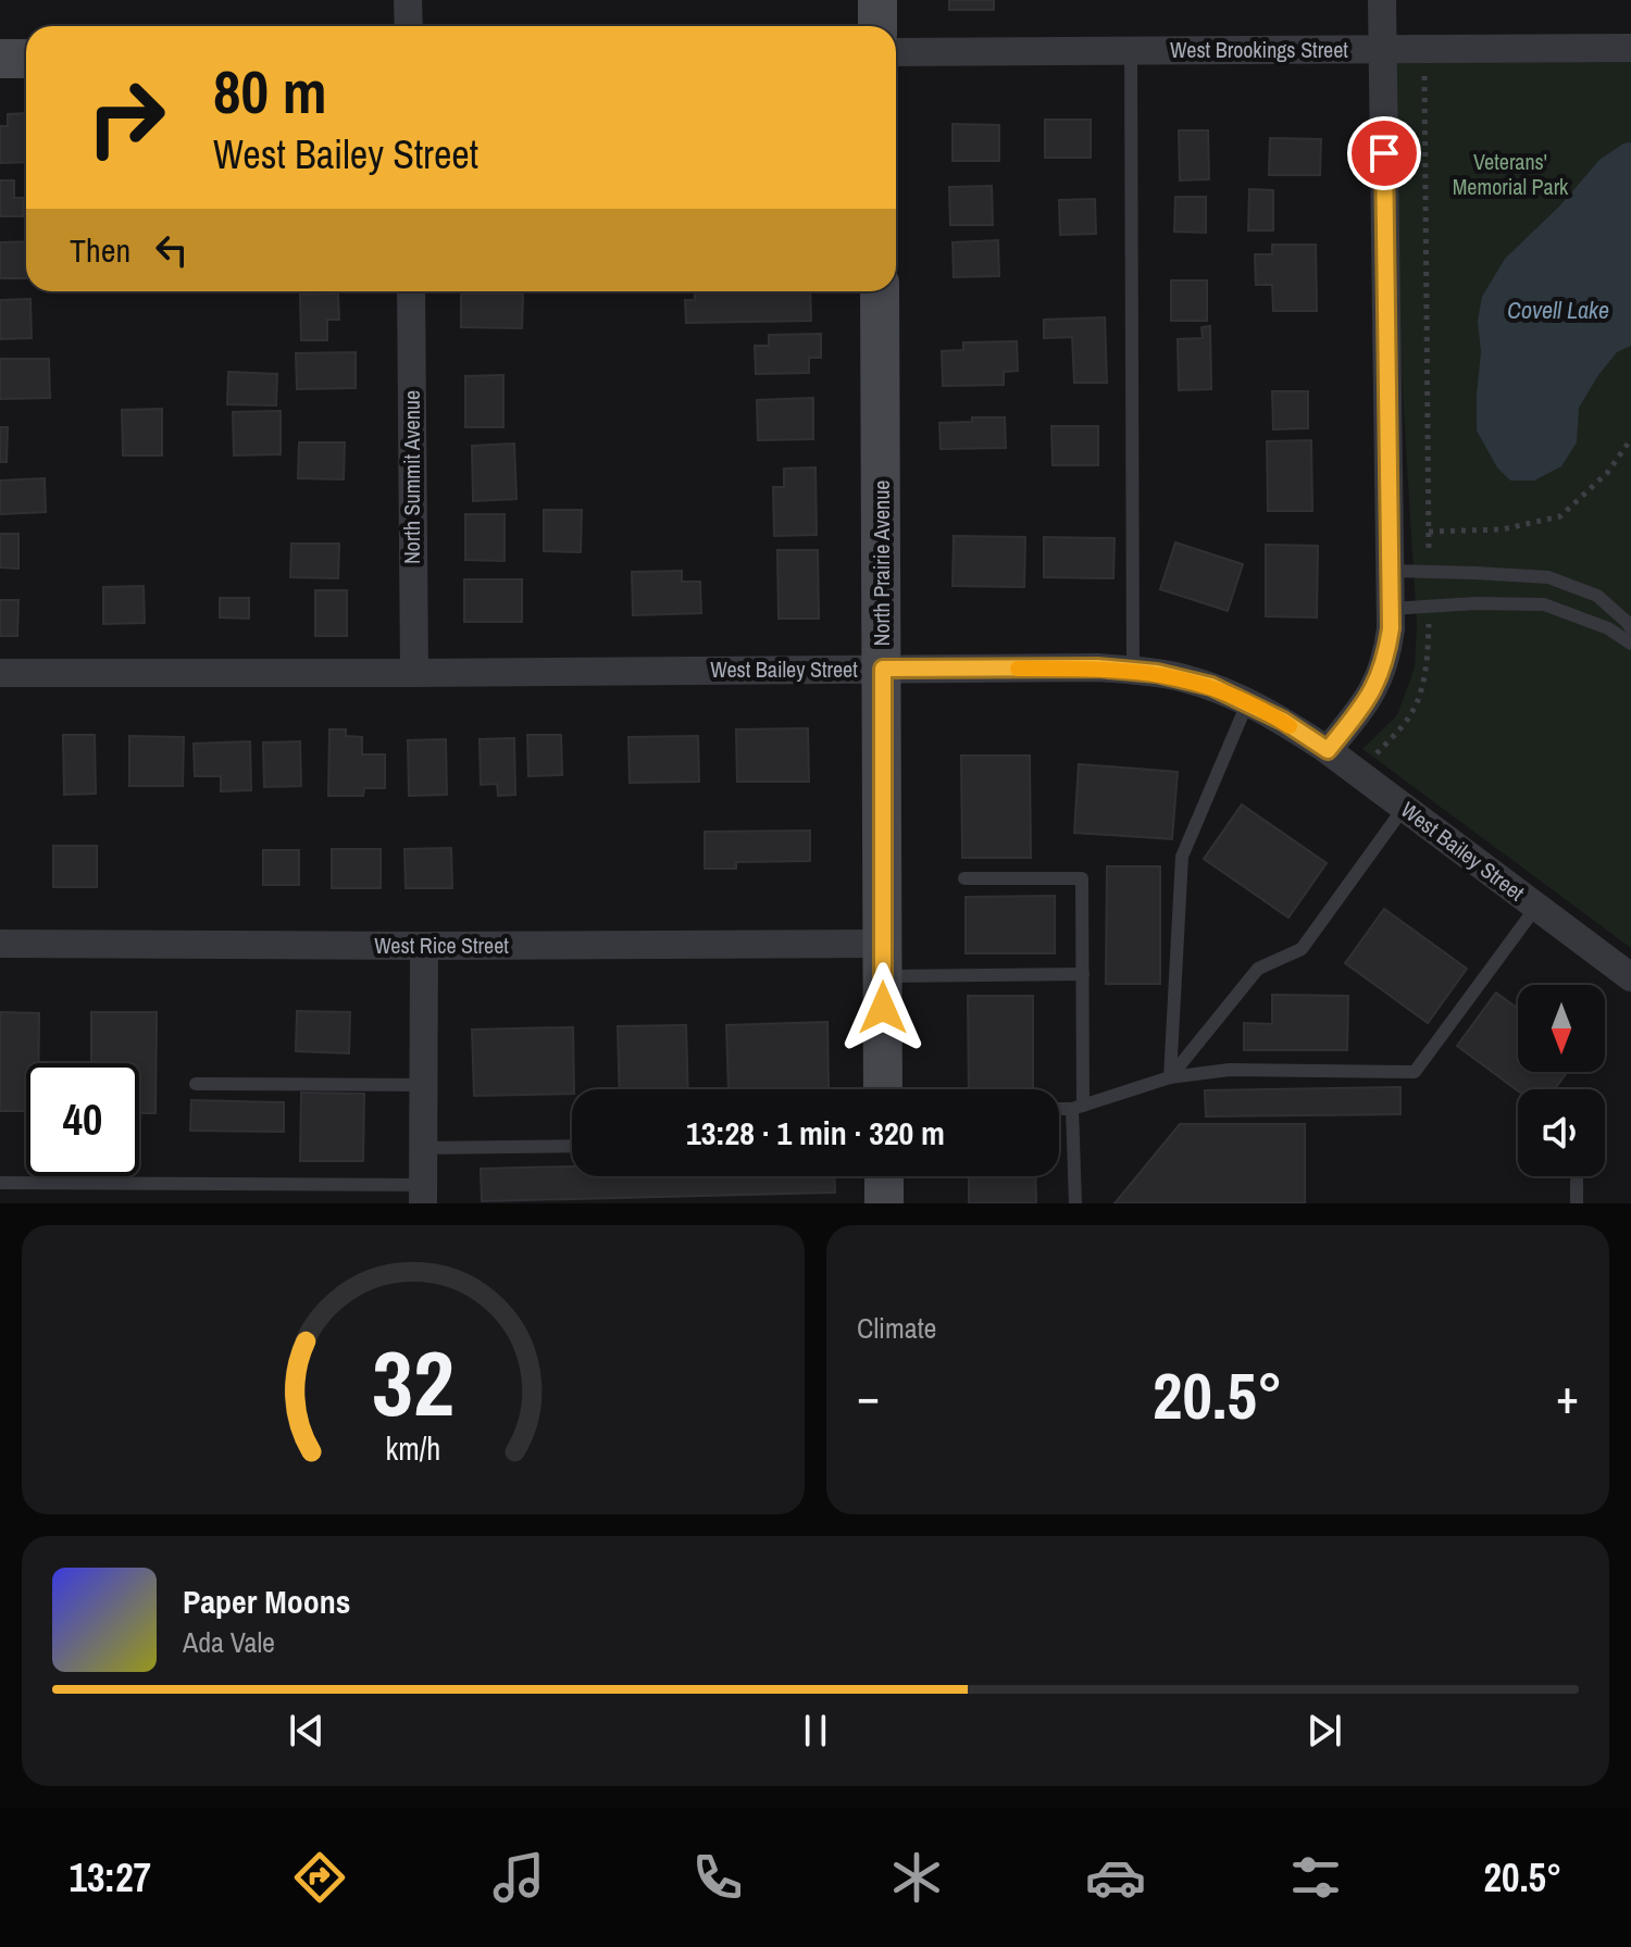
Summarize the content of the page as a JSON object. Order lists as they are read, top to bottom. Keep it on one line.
{"streets":{"street":["West Brookings Street","North Summit Avenue","North Prairie Avenue","West Bailey Street","West Rice Street"]},"crossings":[["North Summit Avenue","West Bailey Street"],["North Prairie Avenue","West Bailey Street"],["North Prairie Avenue","West Rice Street"]],"water":["Covell Lake"],"parks":["Veterans' Memorial Park"],"north":"bottom","page":{"turn":["80 m","West Bailey Street"],"then":"Then","limit":"40","trip":"13:28 · 1 min · 320 m","tile":"Climate","heat":["−","20.5°","+"],"song":["Paper Moons","Ada Vale"],"tabs":["13:27","20.5°"],"gauge":["32","km/h"]}}
